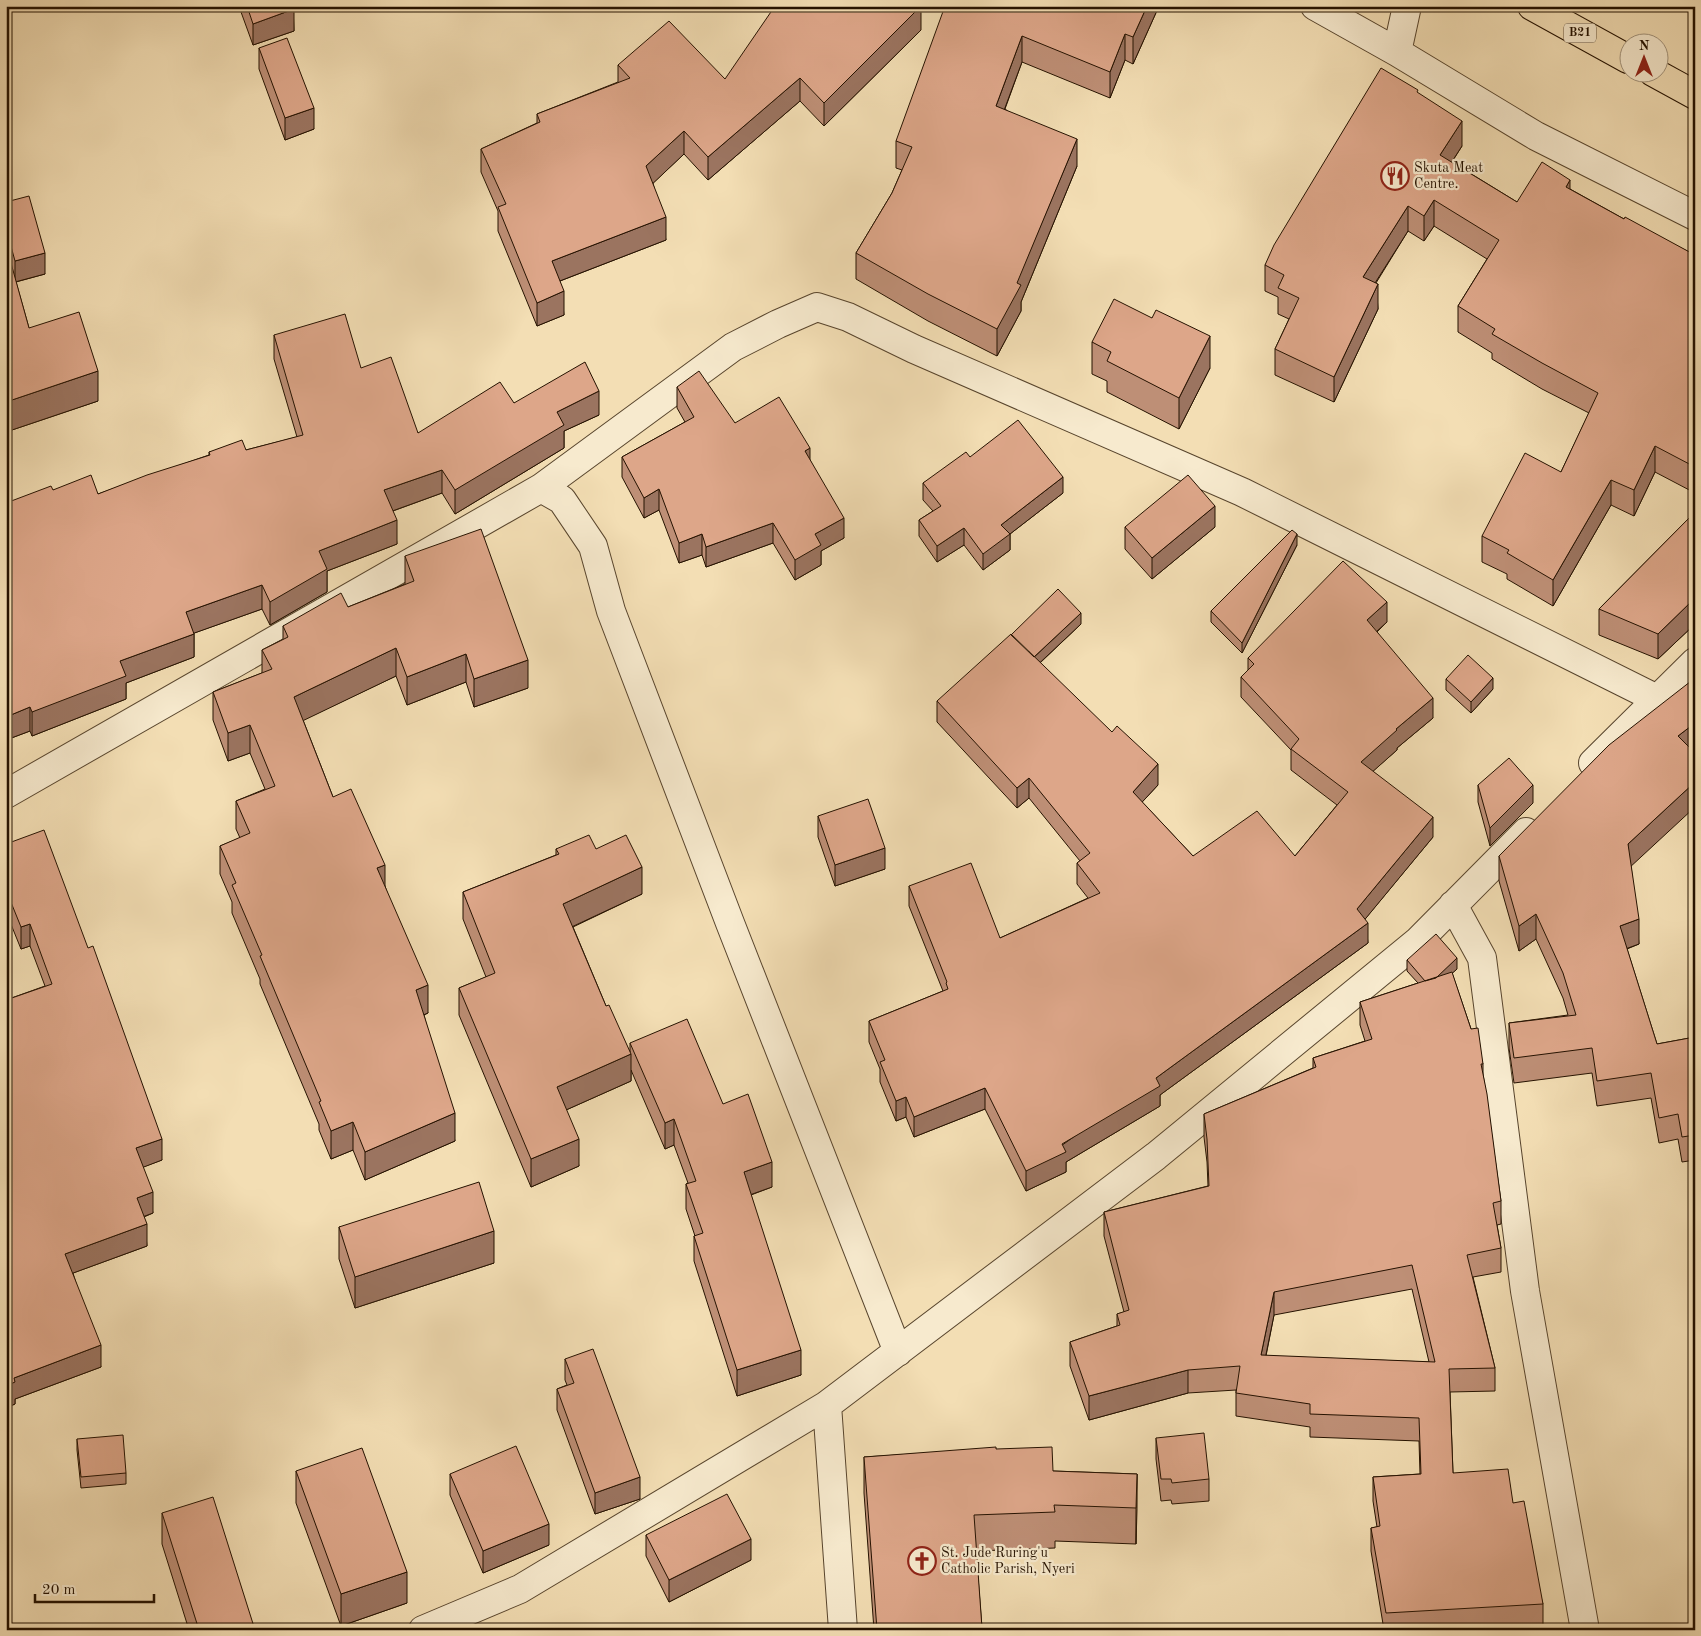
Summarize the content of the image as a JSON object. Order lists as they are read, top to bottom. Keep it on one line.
{"streets":{"highway":["B21"]},"places":{"restaurant":["Skuta Meat Centre."],"church":["St. Jude Ruring'u Catholic Parish, Nyeri"]},"scale_bar":"20 m","north":"top"}
